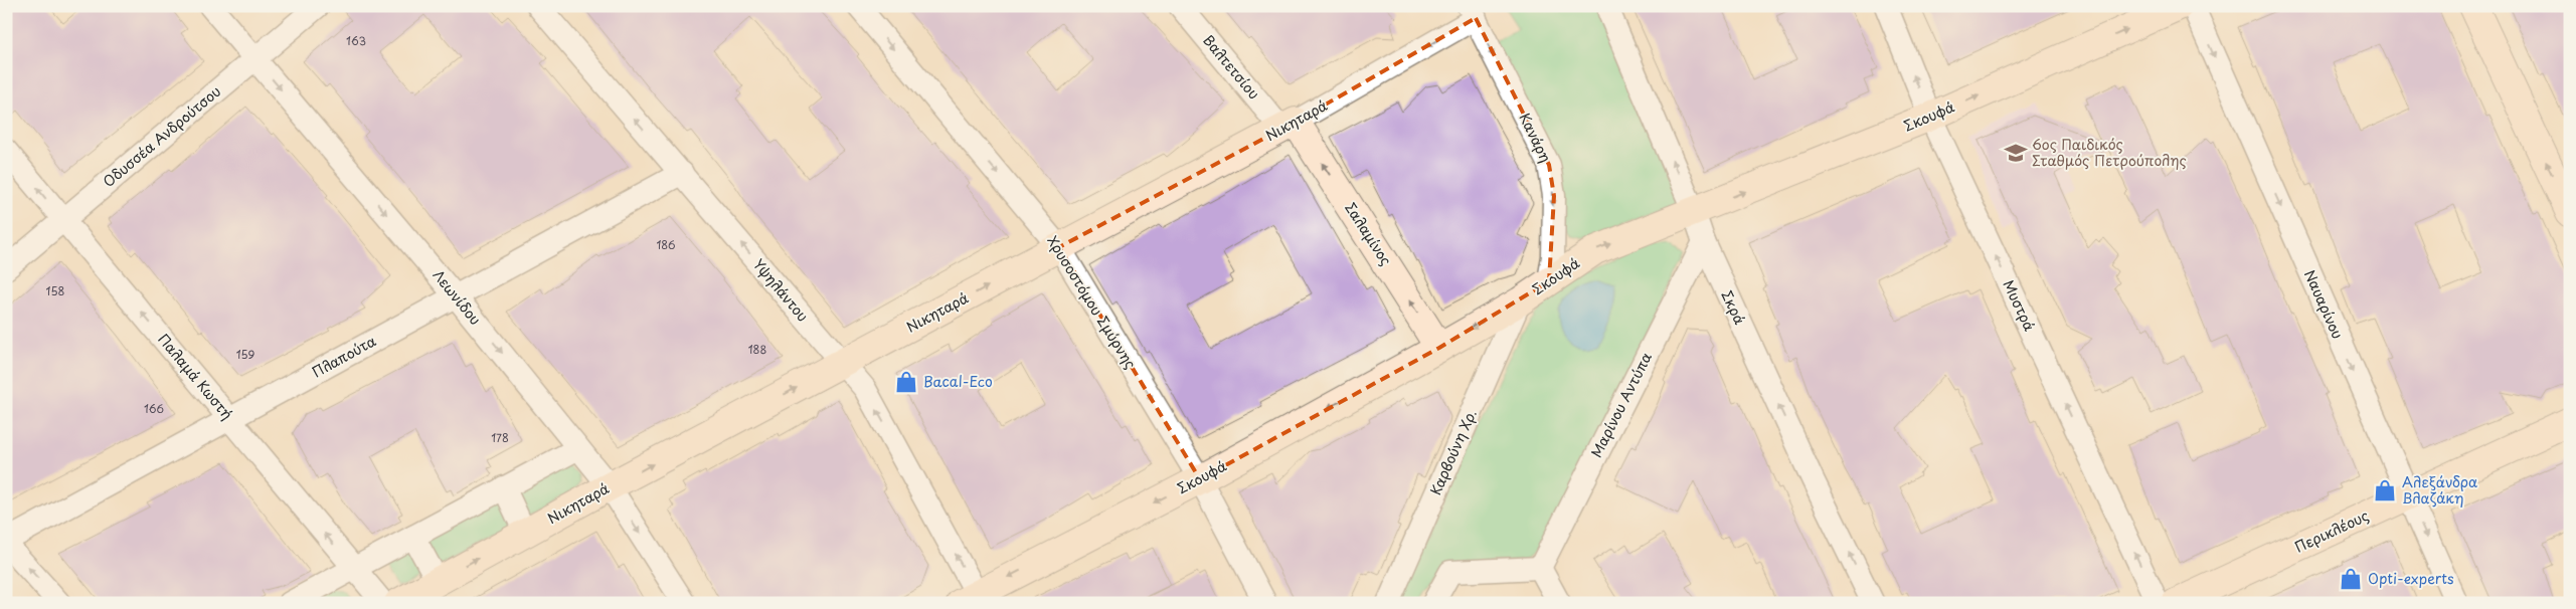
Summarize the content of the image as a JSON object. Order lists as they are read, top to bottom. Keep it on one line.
{"streets":{"street":["Βαλτετσίου","Σκουφά","Νικηταρά","Οδυσσέα Ανδρούτσου","Κανάρη","Σαλαμίνος","Υψηλάντου","Λεωνίδου","Χρυσοστόμου Σμύρνης","Ναυαρίνου","Μυστρά","Σκρά","Πλαπούτα","Παλαμά Κωστή","Μαρίνου Αντύπα","Καρβούνη Χρ.","Περικλέους"]},"crossings":[["Βαλτετσίου","Νικηταρά"],["Βαλτετσίου","Σαλαμίνος"],["Σκουφά","Κανάρη"],["Σκουφά","Σαλαμίνος"],["Σκουφά","Υψηλάντου"],["Σκουφά","Χρυσοστόμου Σμύρνης"],["Σκουφά","Μυστρά"],["Σκουφά","Σκρά"],["Σκουφά","Καρβούνη Χρ."],["Νικηταρά","Κανάρη"],["Νικηταρά","Σαλαμίνος"],["Νικηταρά","Υψηλάντου"],["Νικηταρά","Λεωνίδου"],["Νικηταρά","Χρυσοστόμου Σμύρνης"],["Οδυσσέα Ανδρούτσου","Λεωνίδου"],["Οδυσσέα Ανδρούτσου","Παλαμά Κωστή"],["Υψηλάντου","Πλαπούτα"],["Λεωνίδου","Πλαπούτα"],["Ναυαρίνου","Περικλέους"],["Σκρά","Μαρίνου Αντύπα"],["Πλαπούτα","Παλαμά Κωστή"]],"one_way":["Κανάρη","Σαλαμίνος","Υψηλάντου","Λεωνίδου","Χρυσοστόμου Σμύρνης","Ναυαρίνου","Μυστρά","Σκρά","Παλαμά Κωστή"],"places":{"school or university":["6ος Παιδικός Σταθμός Πετρούπολης"],"shop":["Bacal-Eco","Αλεξάνδρα Βλαζάκη","Opti-experts"]},"house_numbers":["163","186","158","188","159","166","178"]}
